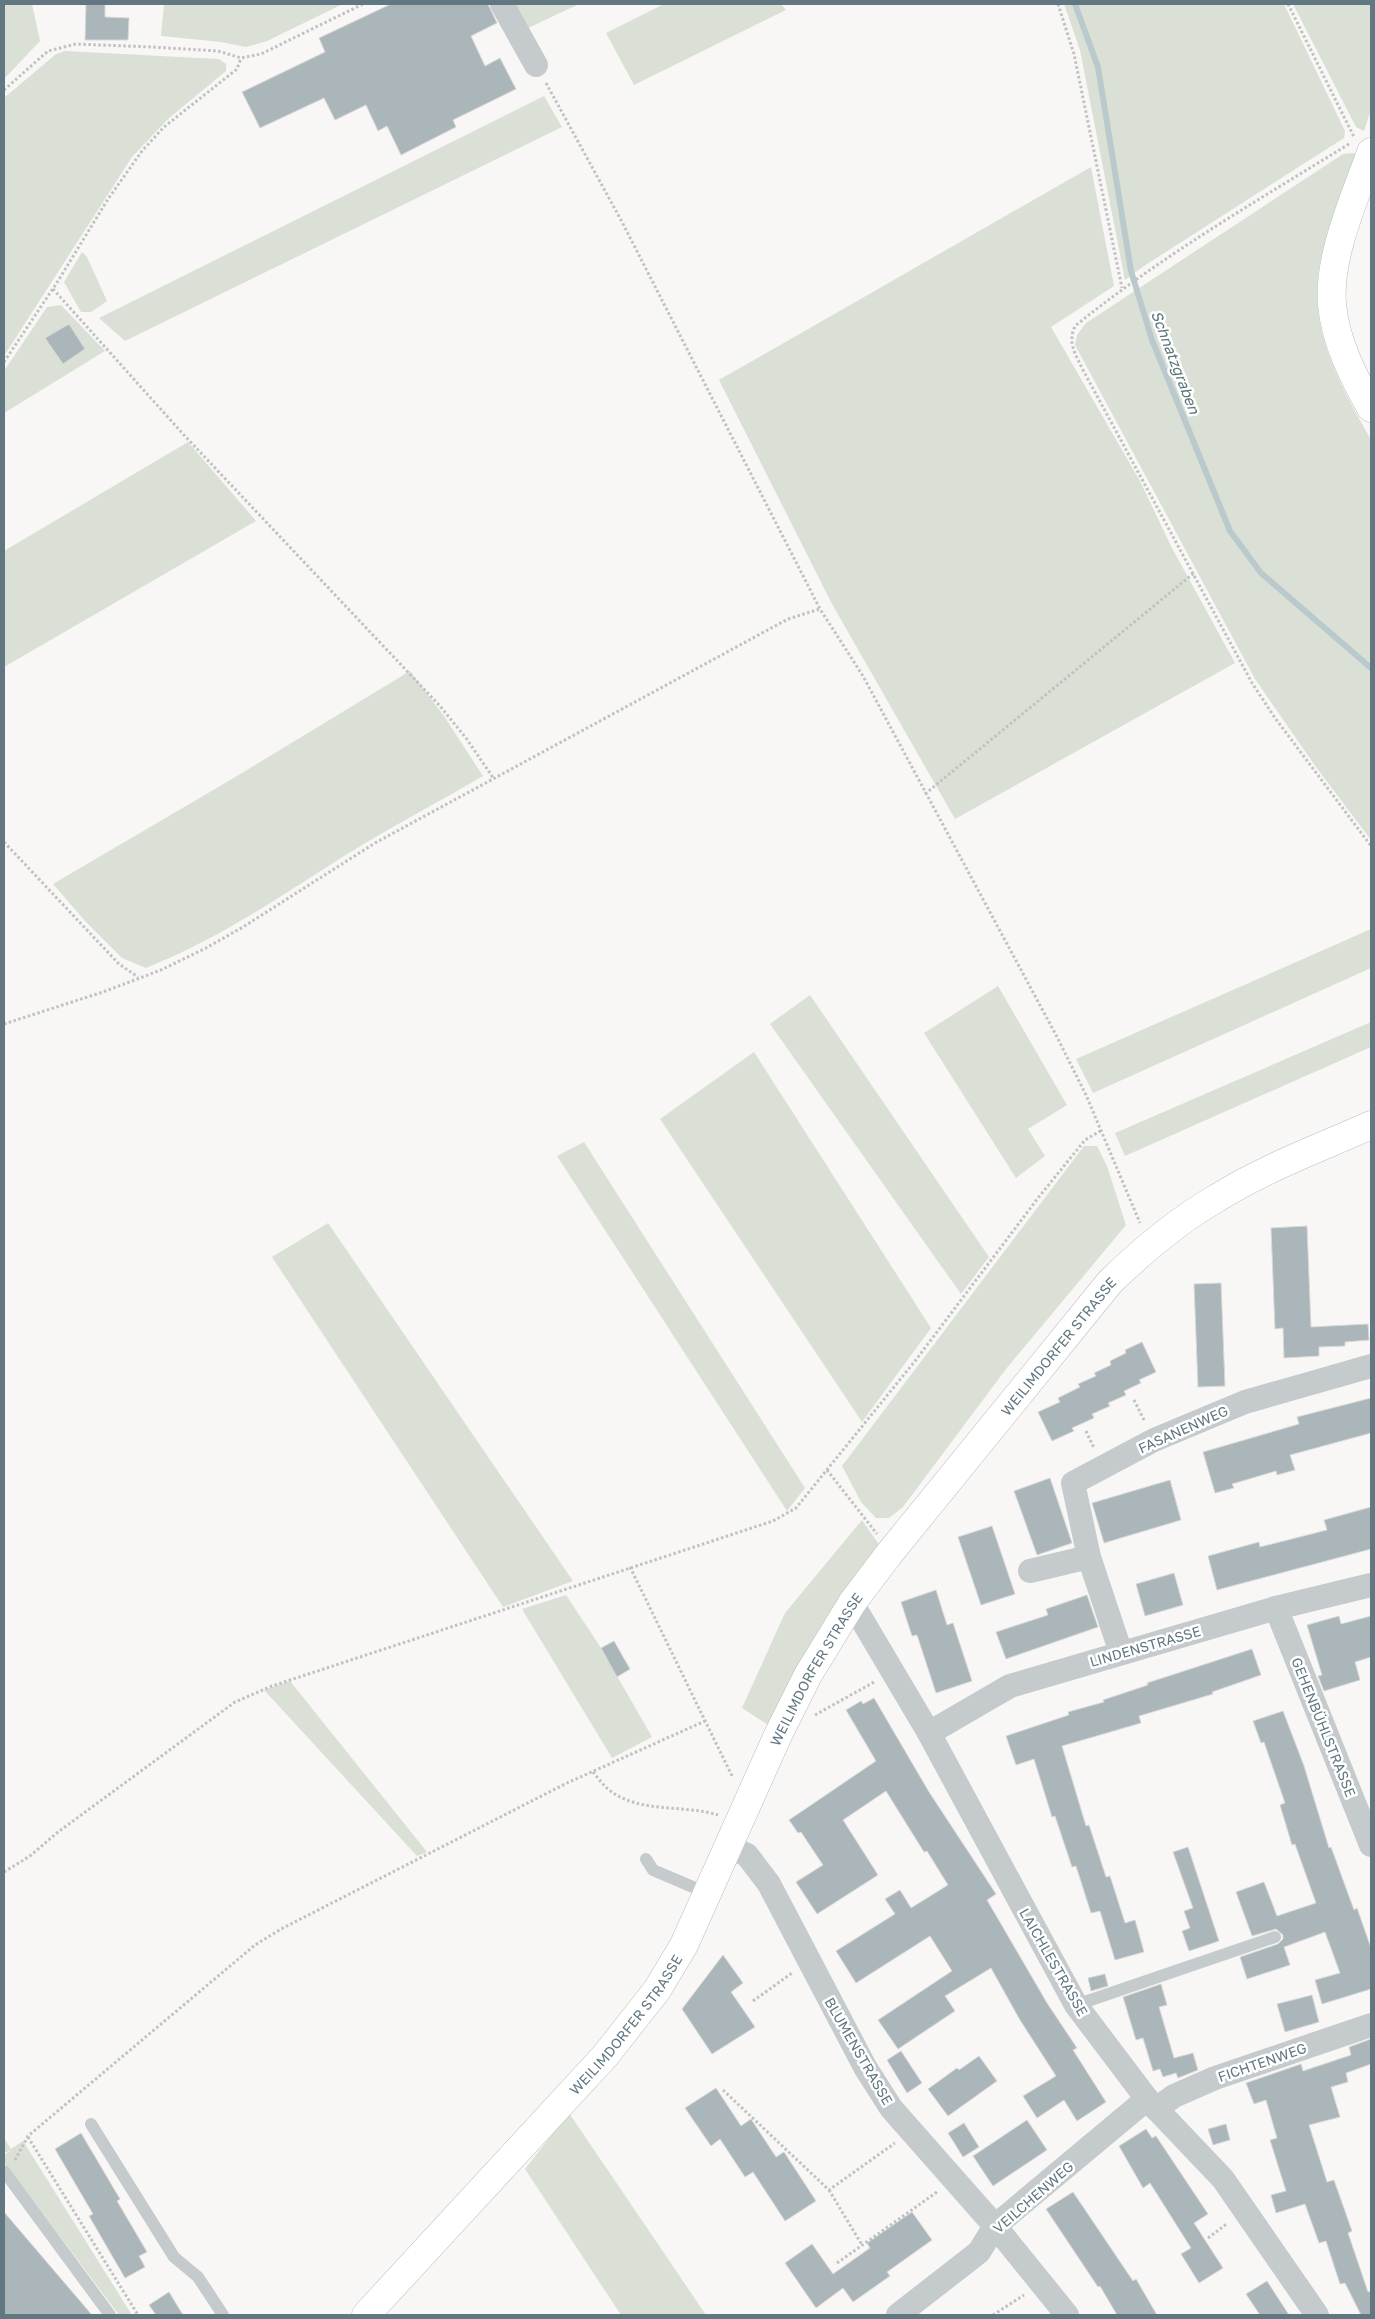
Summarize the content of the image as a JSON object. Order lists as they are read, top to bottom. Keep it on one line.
{"streets":{"main road":["WEILIMDORFER STRASSE"],"street":["FASANENWEG","LINDENSTRASSE","GEHENBÜHLSTRASSE","LAICHLESTRASSE","BLUMENSTRASSE","FICHTENWEG","VEILCHENWEG"]},"crossings":[["WEILIMDORFER STRASSE","LAICHLESTRASSE"],["WEILIMDORFER STRASSE","BLUMENSTRASSE"],["FASANENWEG","LINDENSTRASSE"],["LINDENSTRASSE","GEHENBÜHLSTRASSE"],["LINDENSTRASSE","LAICHLESTRASSE"],["LAICHLESTRASSE","FICHTENWEG"],["LAICHLESTRASSE","VEILCHENWEG"],["BLUMENSTRASSE","VEILCHENWEG"],["FICHTENWEG","VEILCHENWEG"]],"water":["Schnatzgraben"]}
